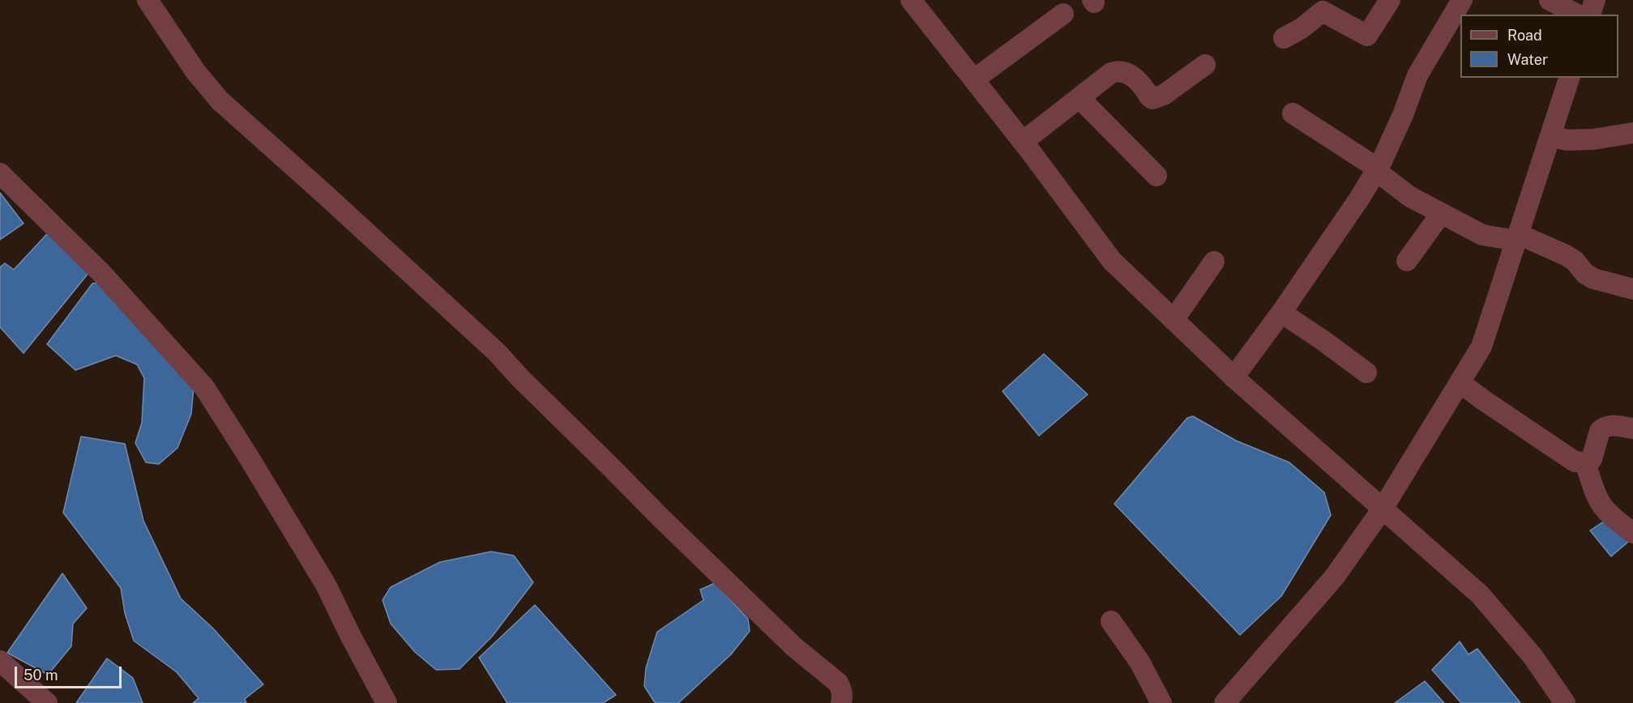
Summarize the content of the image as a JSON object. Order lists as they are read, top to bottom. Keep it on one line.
{"legend":["Road","Water"],"scale_bar":"50 m"}
